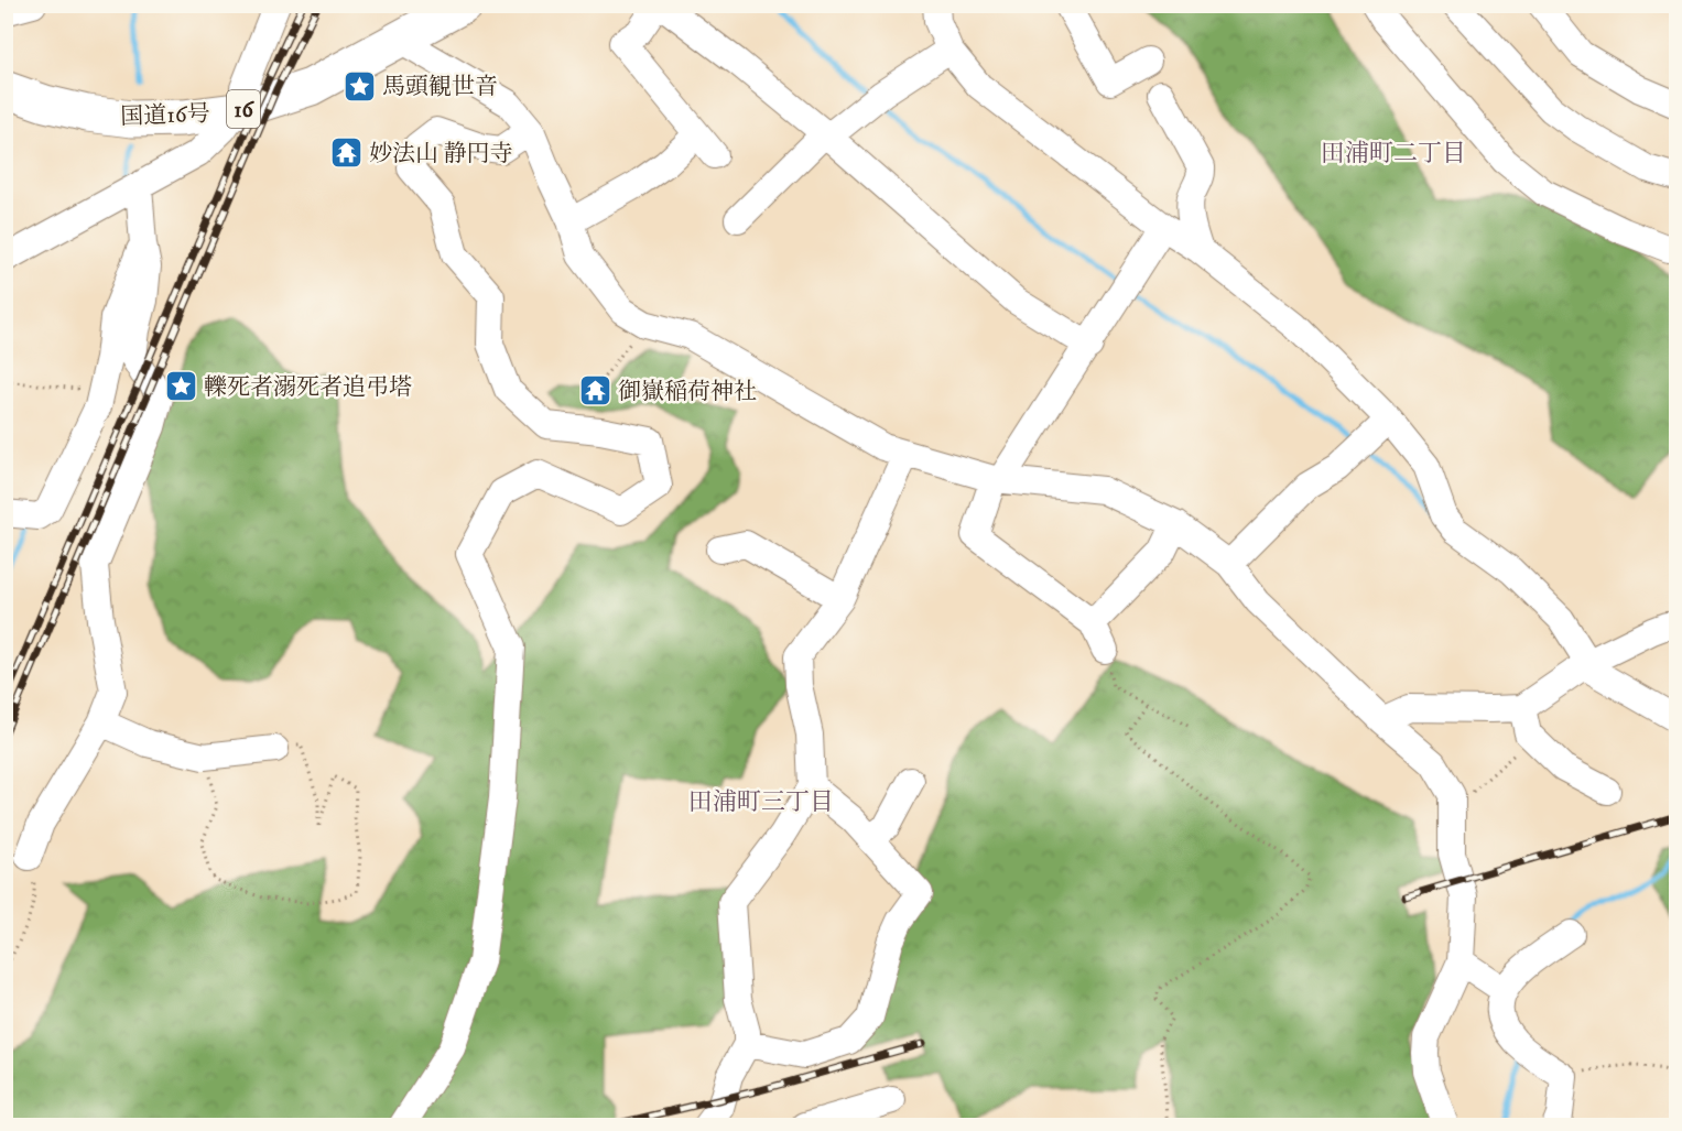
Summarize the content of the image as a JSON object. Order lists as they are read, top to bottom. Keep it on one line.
{"streets":{"highway":["16","国道16号"]},"districts":["田浦町二丁目","田浦町三丁目"],"places":{"place":["馬頭観世音","轢死者溺死者追弔塔"],"temple":["妙法山 静円寺","御嶽稲荷神社"]}}
